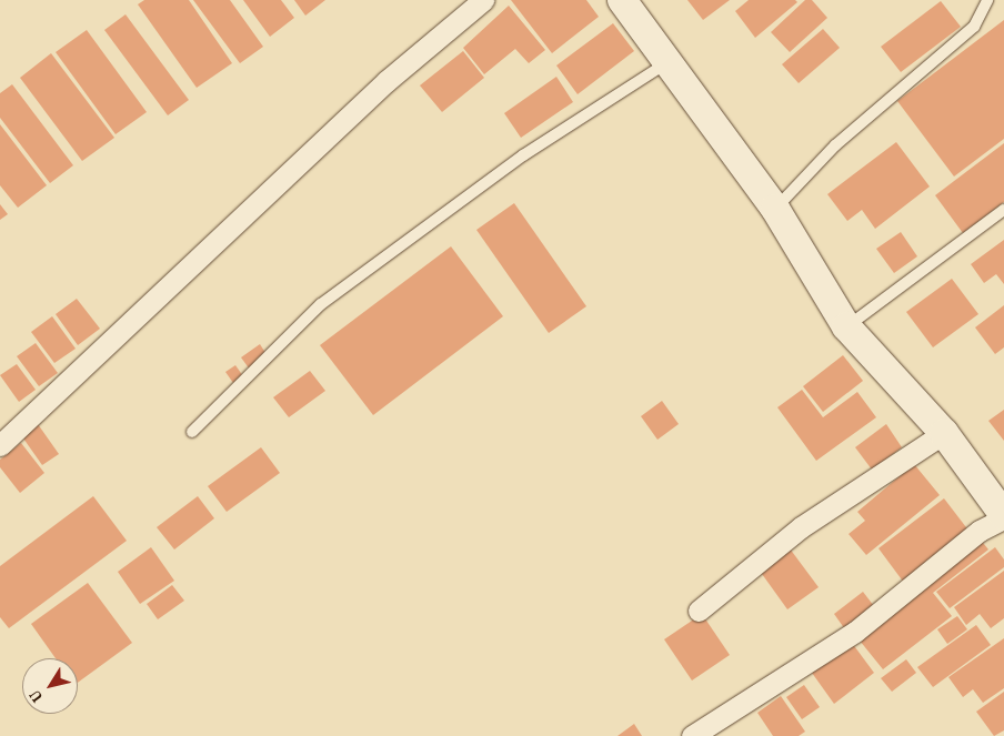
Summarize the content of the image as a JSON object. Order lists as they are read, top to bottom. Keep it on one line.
{"north":"bottom left"}
